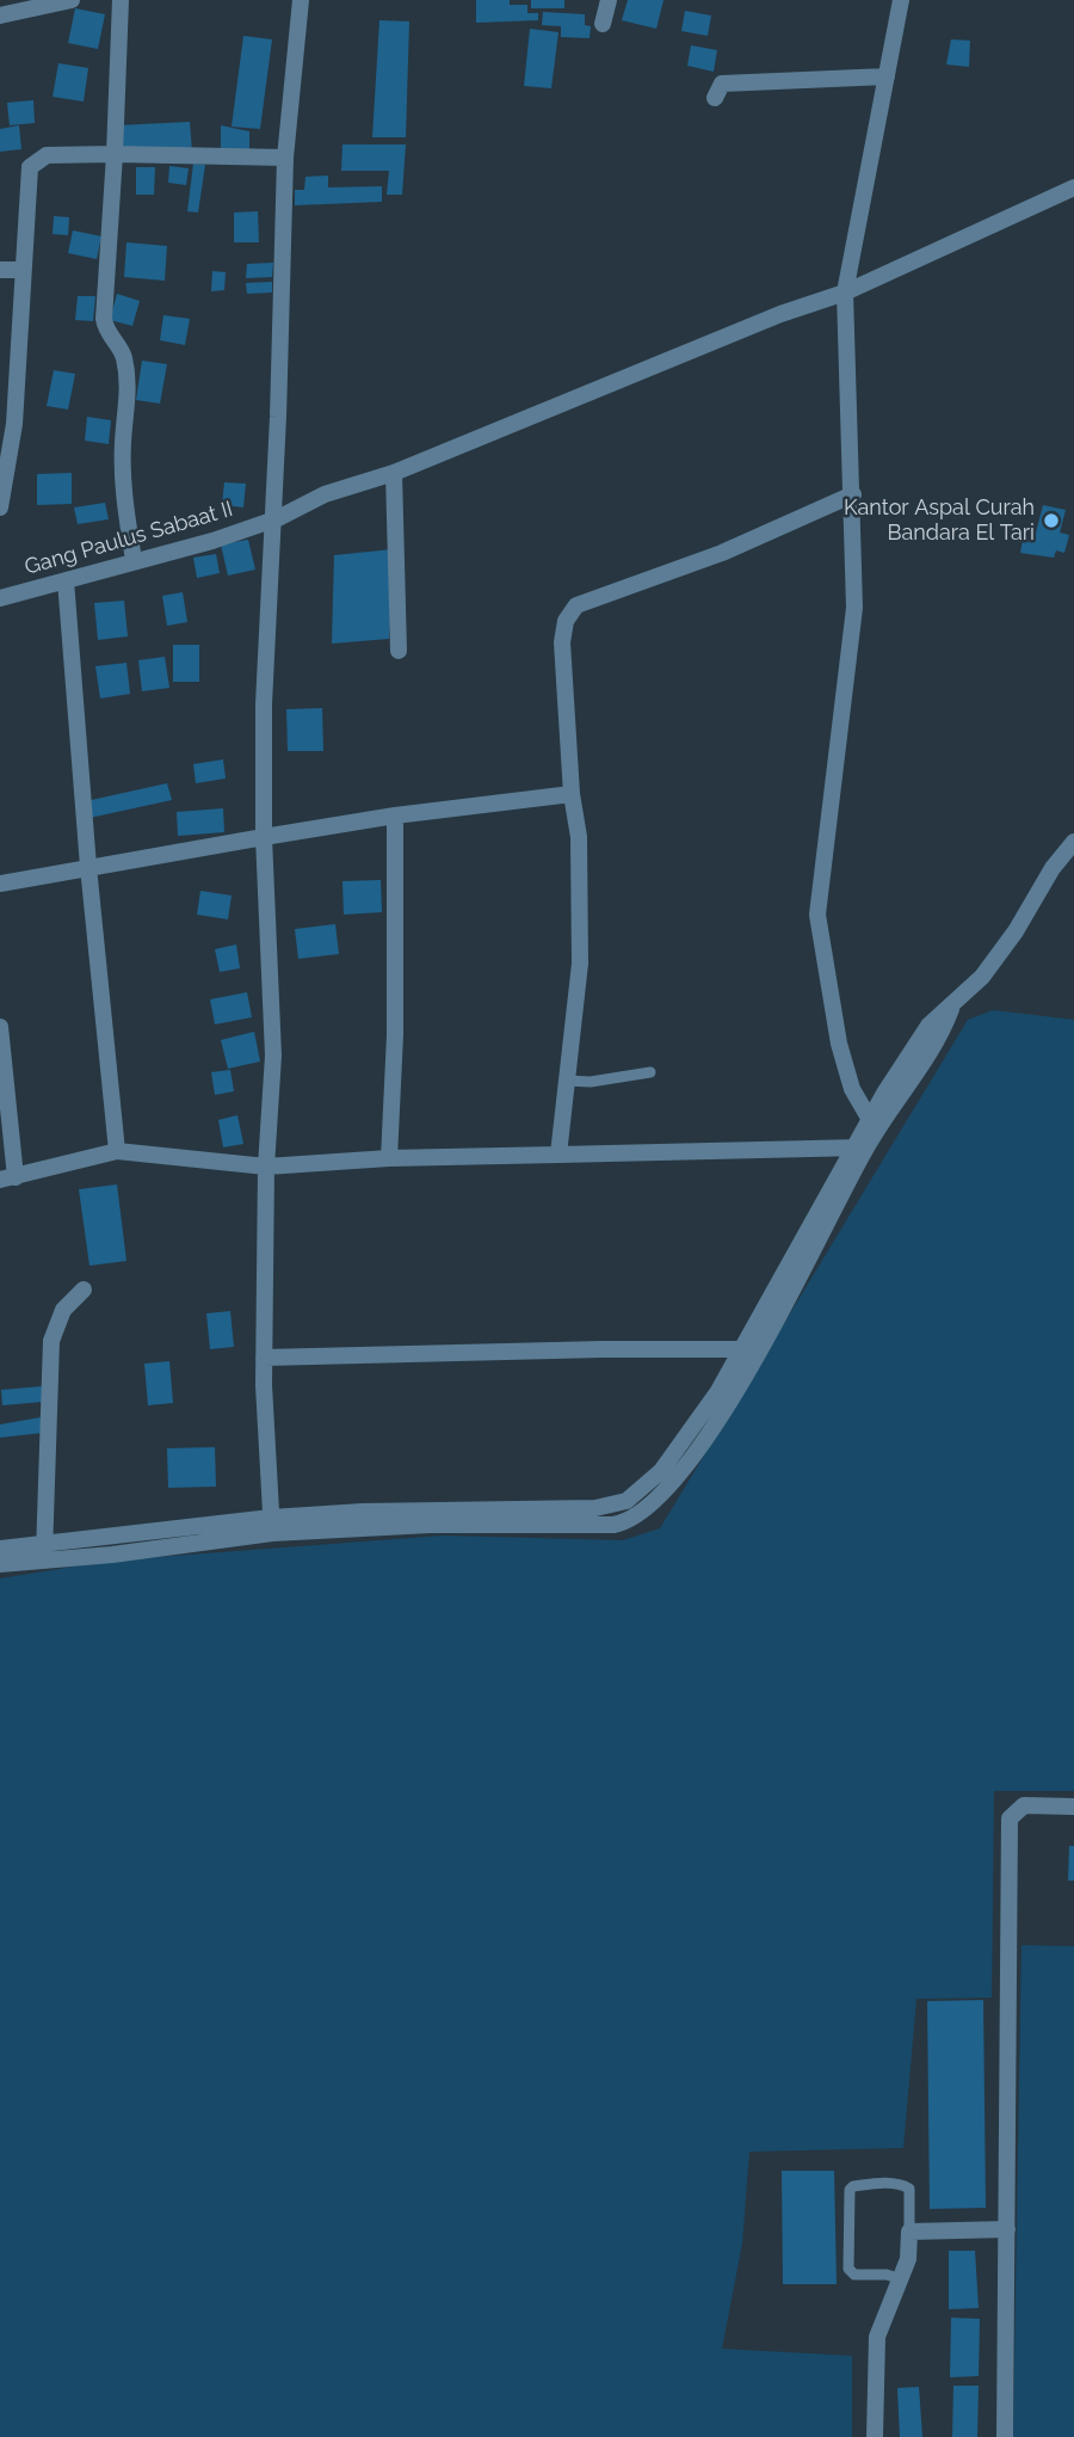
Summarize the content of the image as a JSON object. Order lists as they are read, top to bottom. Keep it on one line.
{"streets":{"street":["Gang Paulus Sabaat II"]},"places":["Kantor Aspal Curah Bandara El Tari"]}
